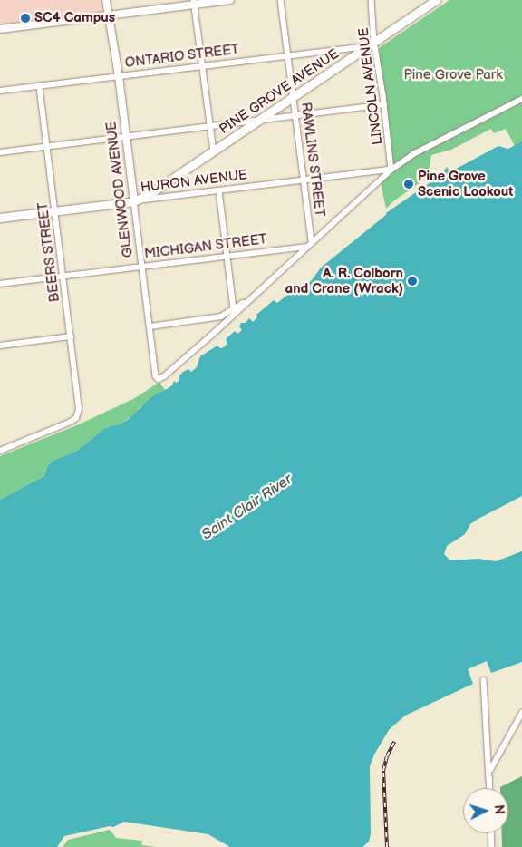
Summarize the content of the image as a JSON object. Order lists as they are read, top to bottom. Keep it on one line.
{"streets":{"main road":["PINE GROVE AVENUE","HURON AVENUE"],"street":["ONTARIO STREET","LINCOLN AVENUE","RAWLINS STREET","GLENWOOD AVENUE","MICHIGAN STREET","BEERS STREET"]},"crossings":[["ONTARIO STREET","LINCOLN AVENUE"],["ONTARIO STREET","PINE GROVE AVENUE"],["ONTARIO STREET","RAWLINS STREET"],["ONTARIO STREET","GLENWOOD AVENUE"],["ONTARIO STREET","BEERS STREET"],["LINCOLN AVENUE","PINE GROVE AVENUE"],["LINCOLN AVENUE","HURON AVENUE"],["PINE GROVE AVENUE","RAWLINS STREET"],["PINE GROVE AVENUE","HURON AVENUE"],["PINE GROVE AVENUE","GLENWOOD AVENUE"],["RAWLINS STREET","HURON AVENUE"],["HURON AVENUE","GLENWOOD AVENUE"],["HURON AVENUE","BEERS STREET"],["GLENWOOD AVENUE","MICHIGAN STREET"],["MICHIGAN STREET","BEERS STREET"]],"water":["Saint Clair River"],"parks":["Pine Grove Park"],"places":["SC4 Campus","Pine Grove Scenic Lookout","A. R. Colborn and Crane (Wrack)"],"north":"right"}
